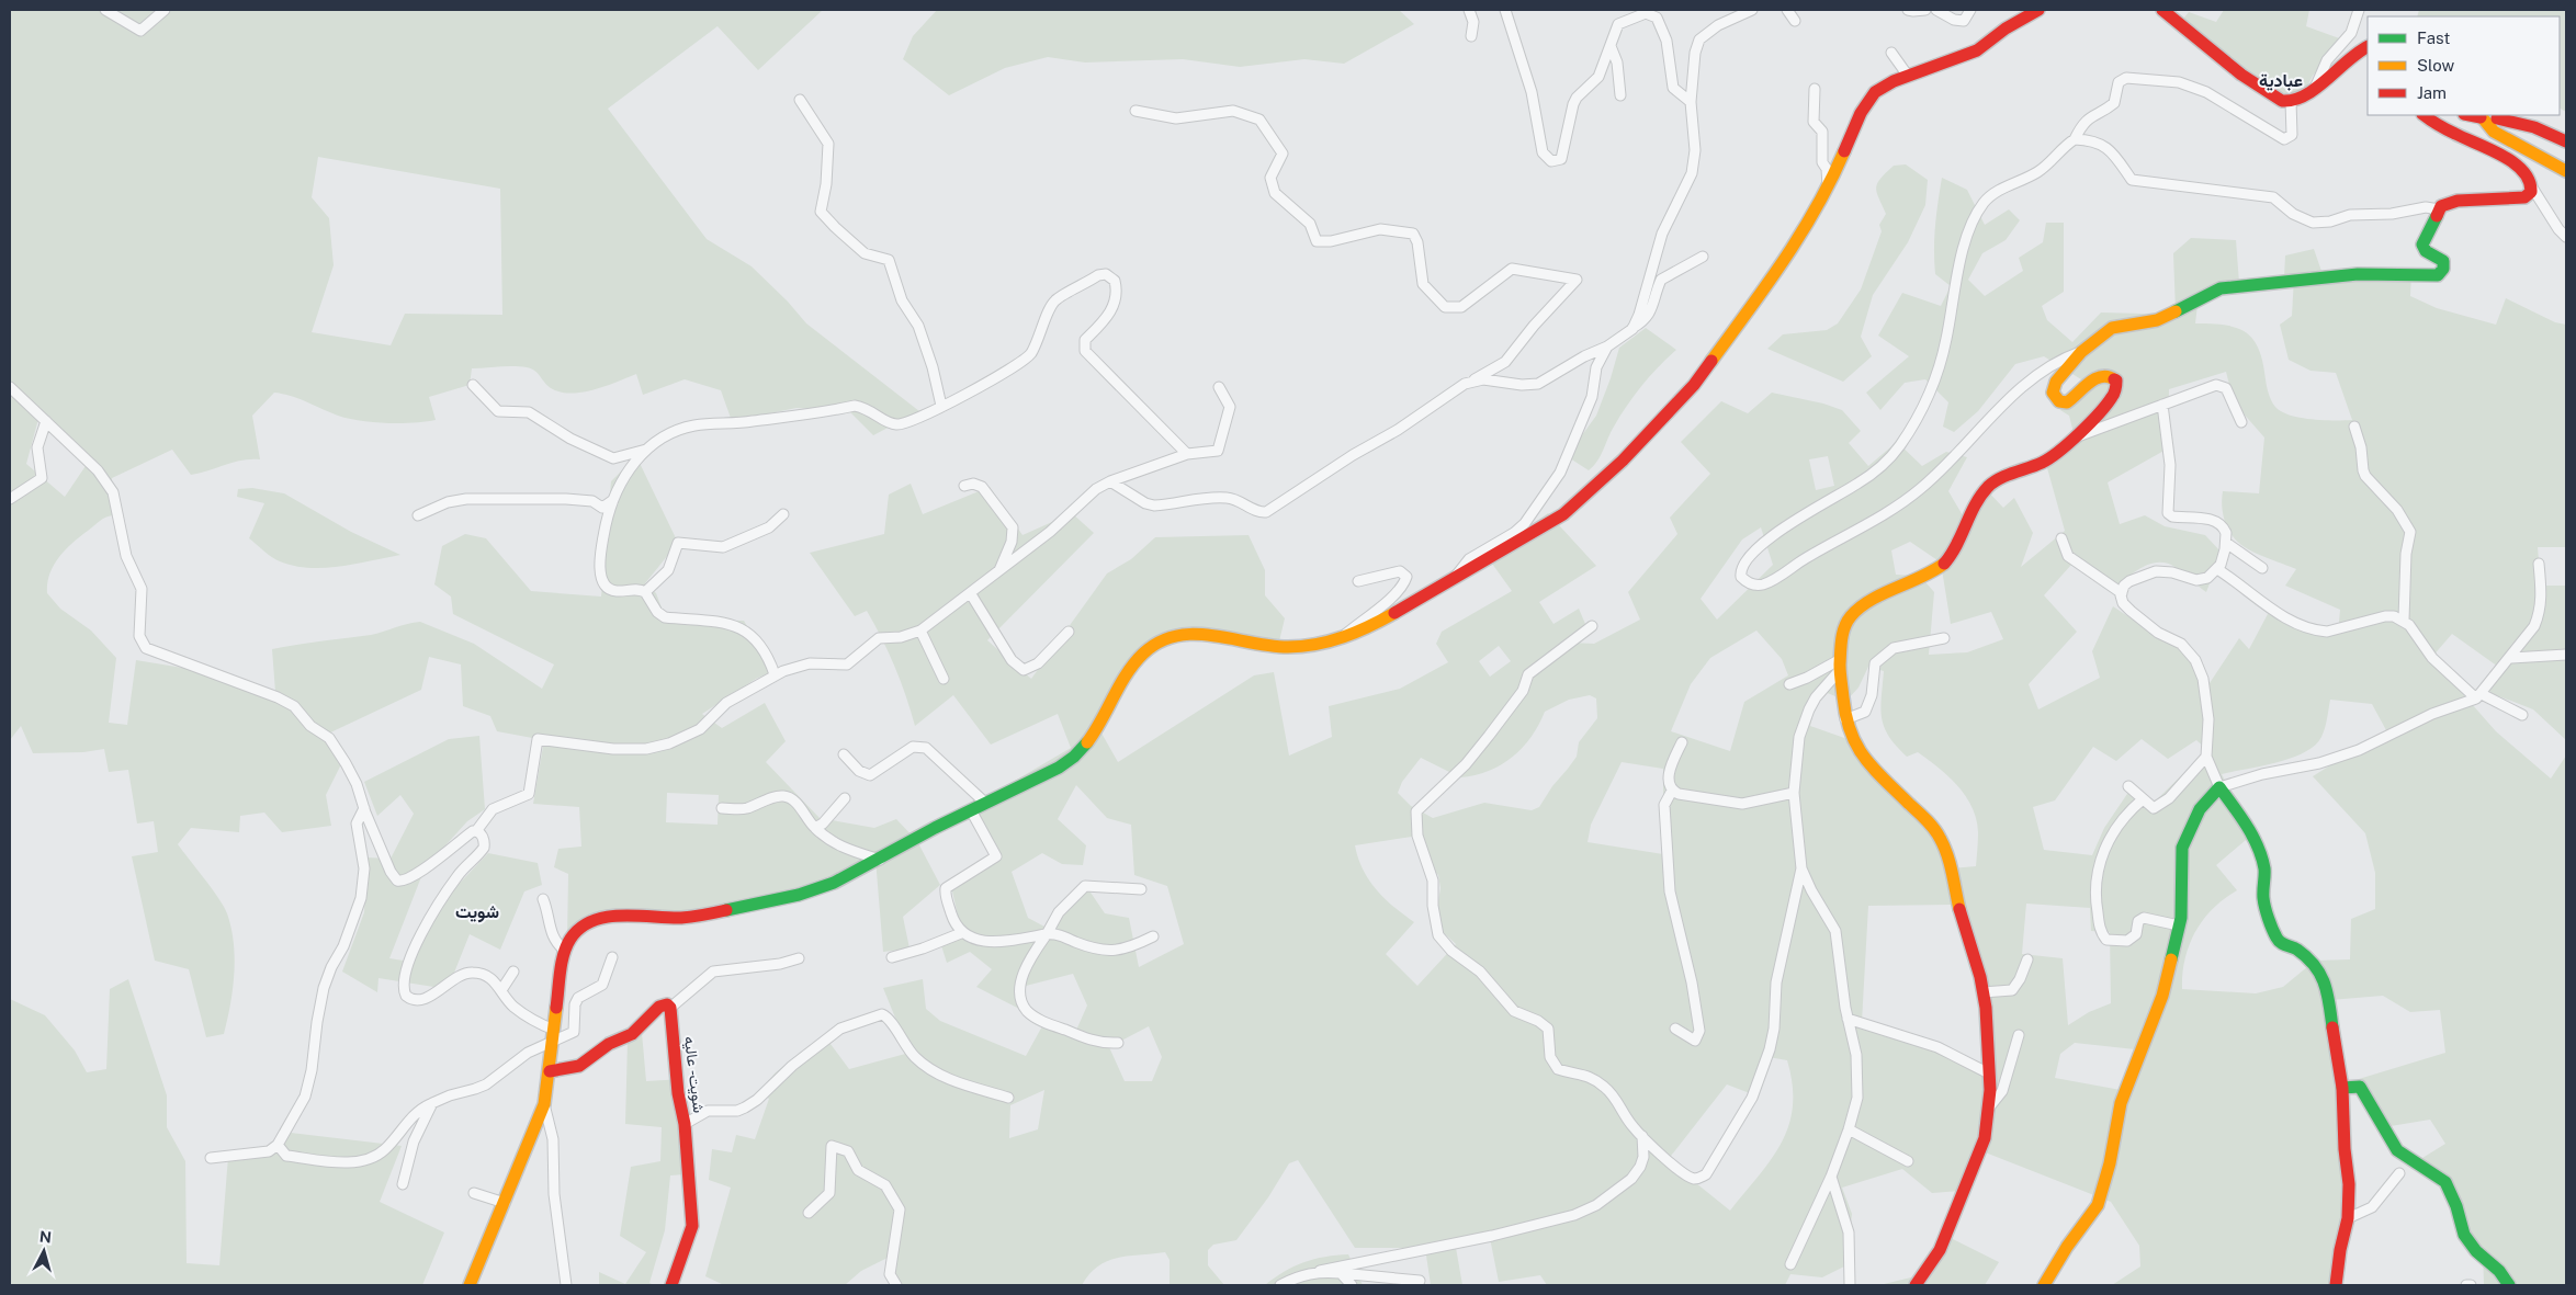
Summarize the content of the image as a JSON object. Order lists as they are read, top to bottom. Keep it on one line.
{"streets":{"street":["شويت - عاليه"]},"districts":["عبادية","شويت"],"legend":["Fast","Slow","Jam"],"north":"top"}
